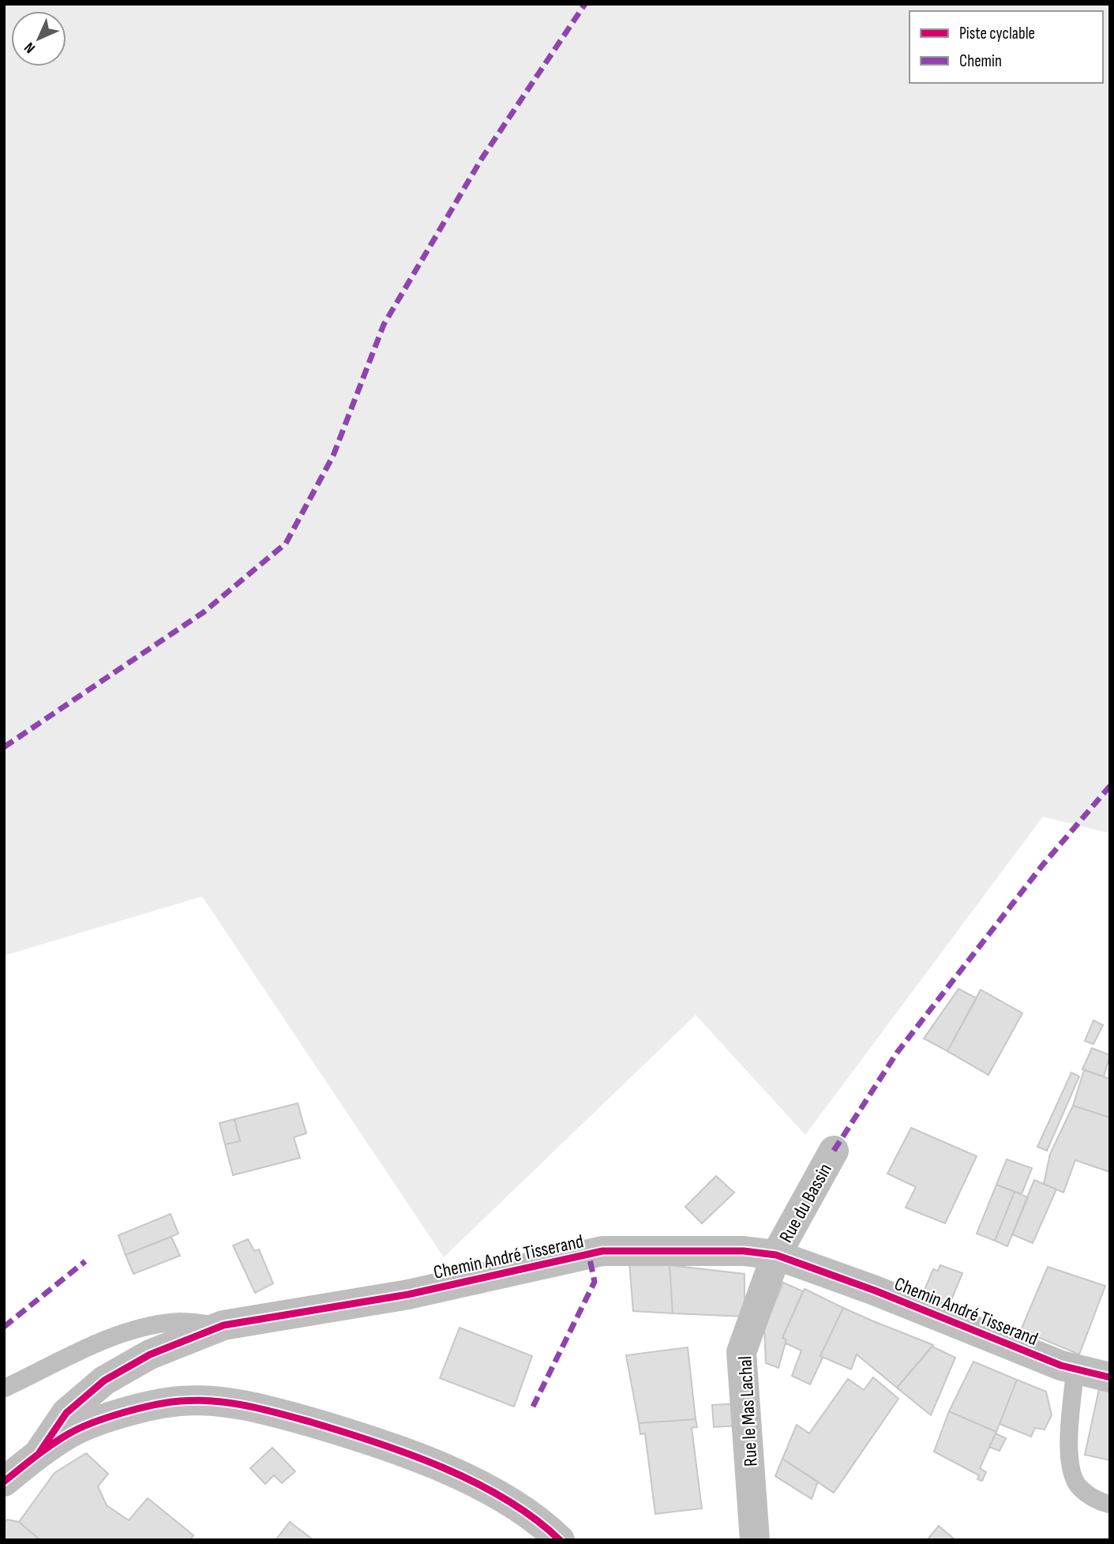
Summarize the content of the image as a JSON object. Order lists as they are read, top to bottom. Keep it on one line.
{"streets":{"street":["Rue du Bassin","Chemin André Tisserand","Rue le Mas Lachal"]},"crossings":[["Rue du Bassin","Chemin André Tisserand"],["Rue du Bassin","Rue le Mas Lachal"],["Chemin André Tisserand","Rue le Mas Lachal"]],"legend":["Piste cyclable","Chemin"],"north":"bottom left"}
